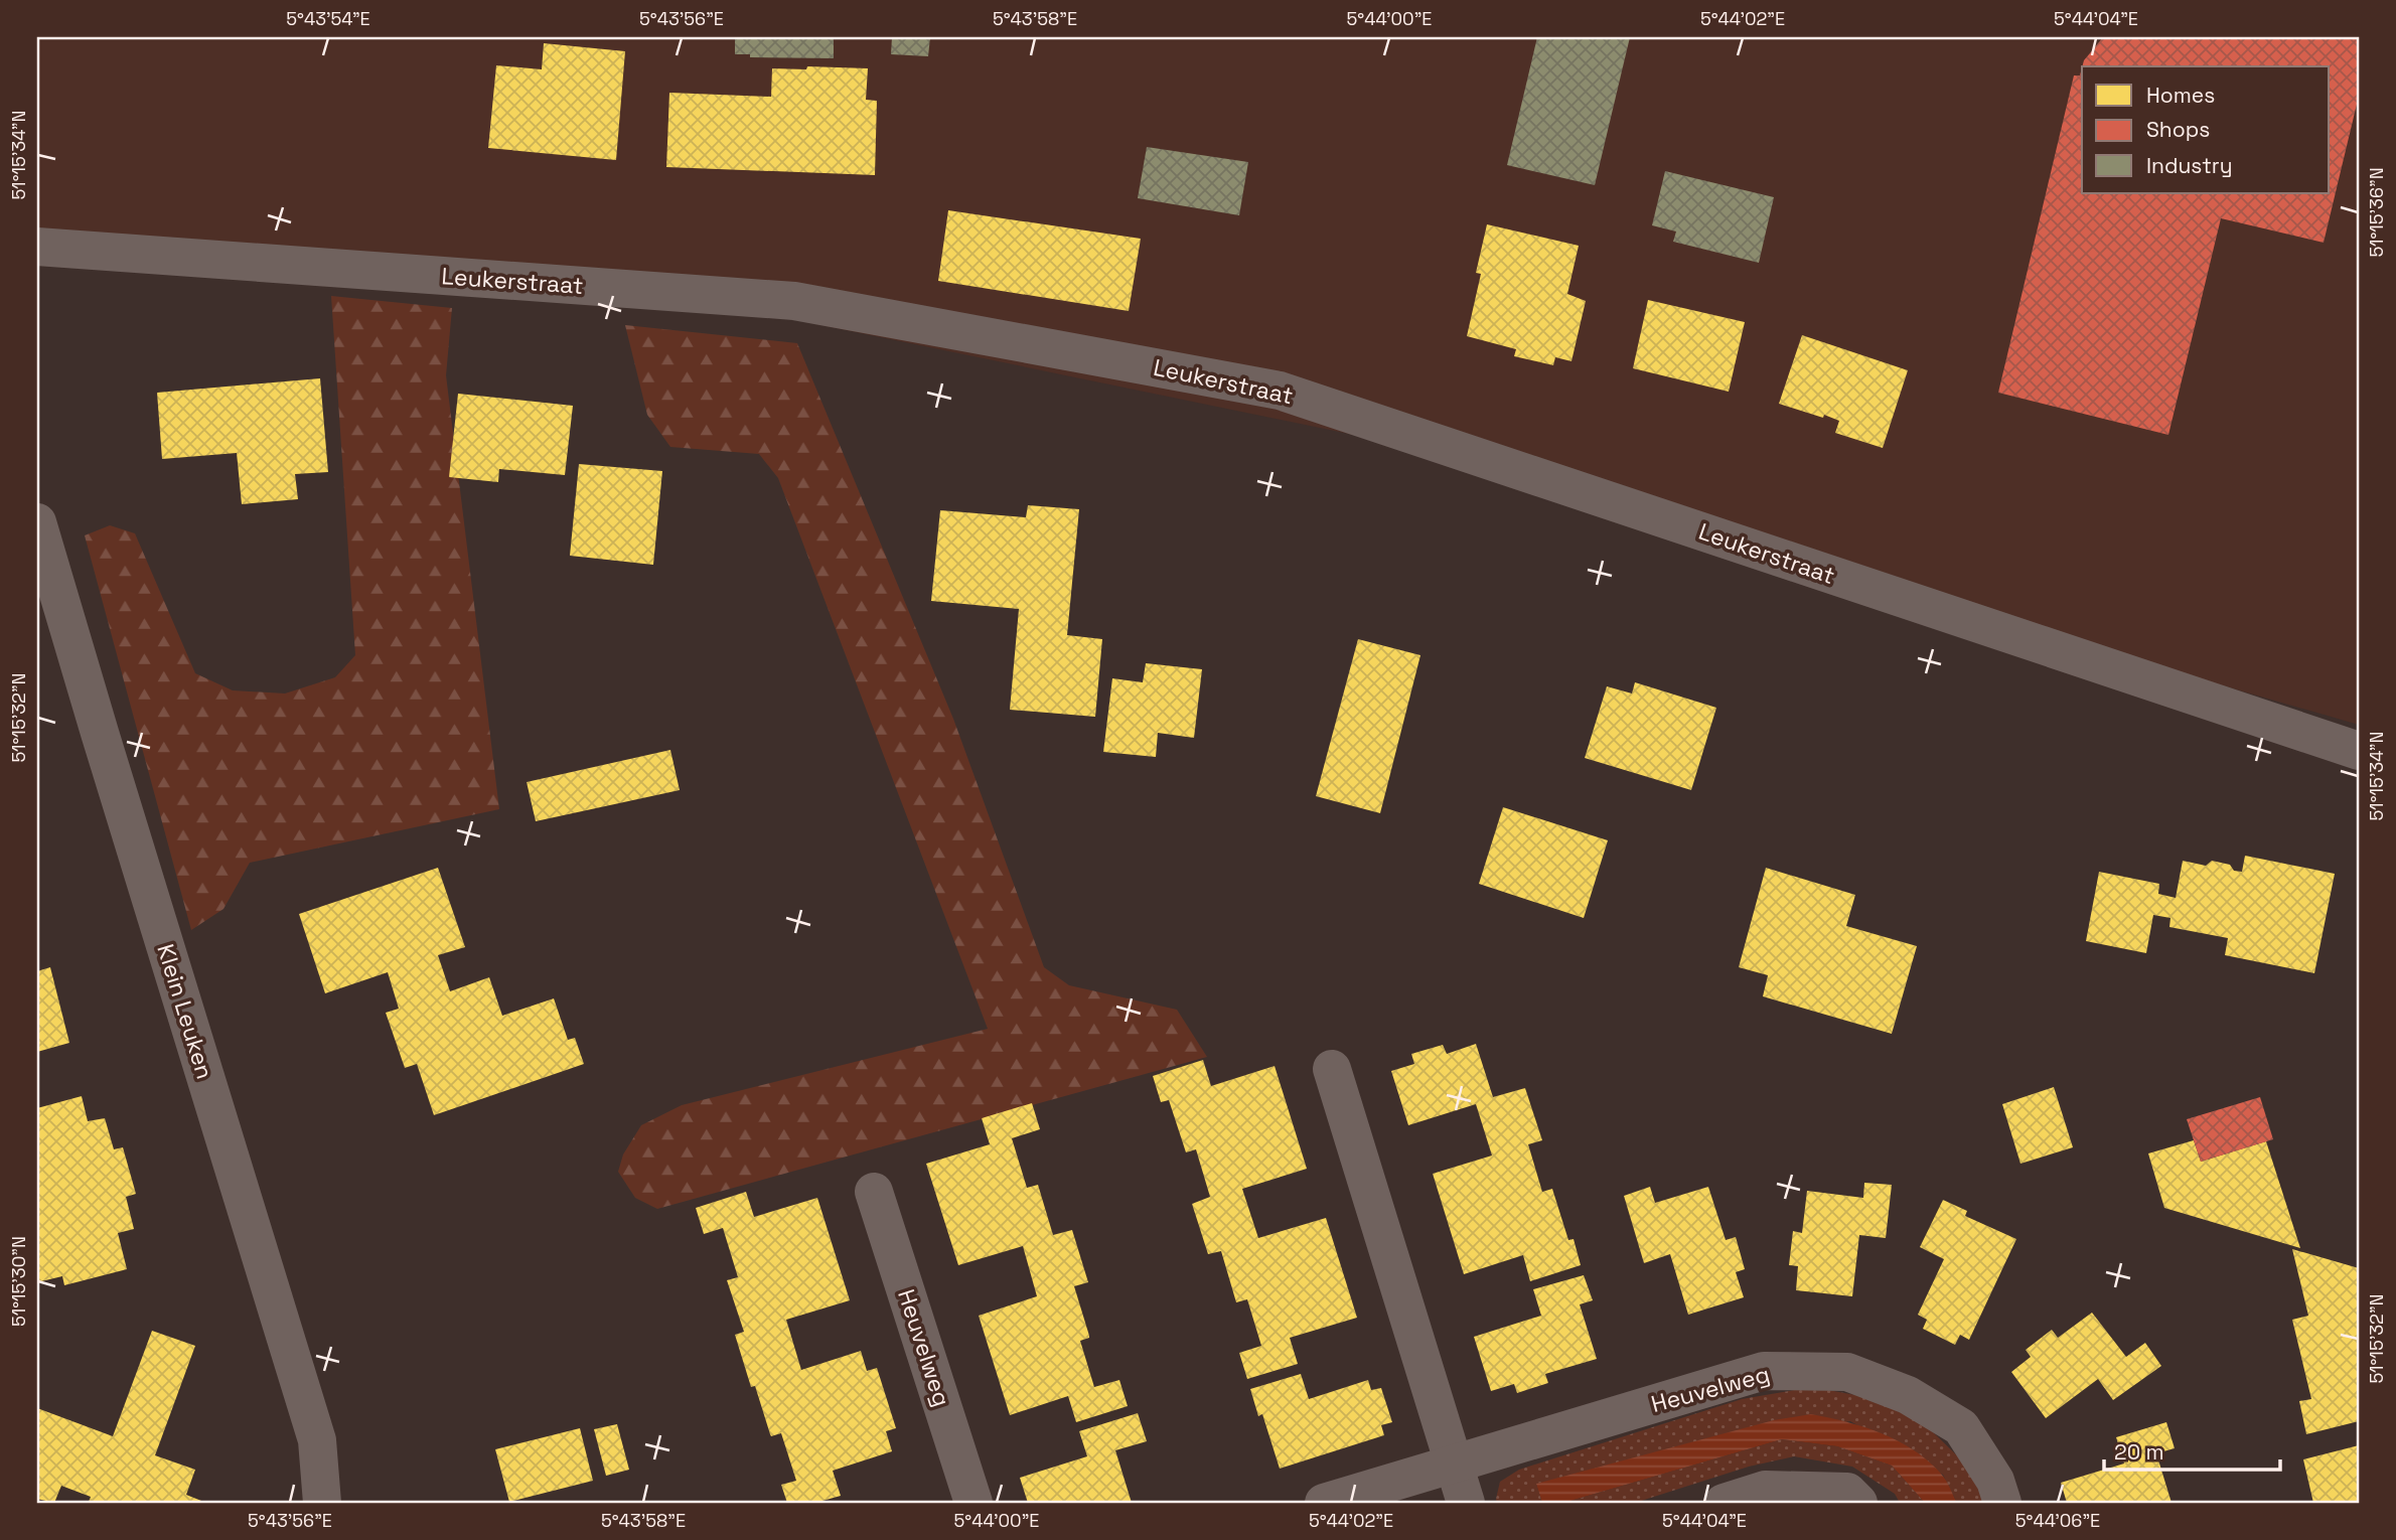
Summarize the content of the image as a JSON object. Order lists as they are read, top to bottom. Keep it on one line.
{"streets":{"street":["Leukerstraat","Klein Leuken","Heuvelweg"]},"legend":["Homes","Shops","Industry"],"scale_bar":"20 m","coordinates":["5°43'54\"E","5°43'56\"E","5°43'58\"E","5°44'00\"E","5°44'02\"E","5°44'04\"E","51°15'34\"N","51°15'36\"N","51°15'32\"N","51°15'30\"N","5°44'06\"E"]}
